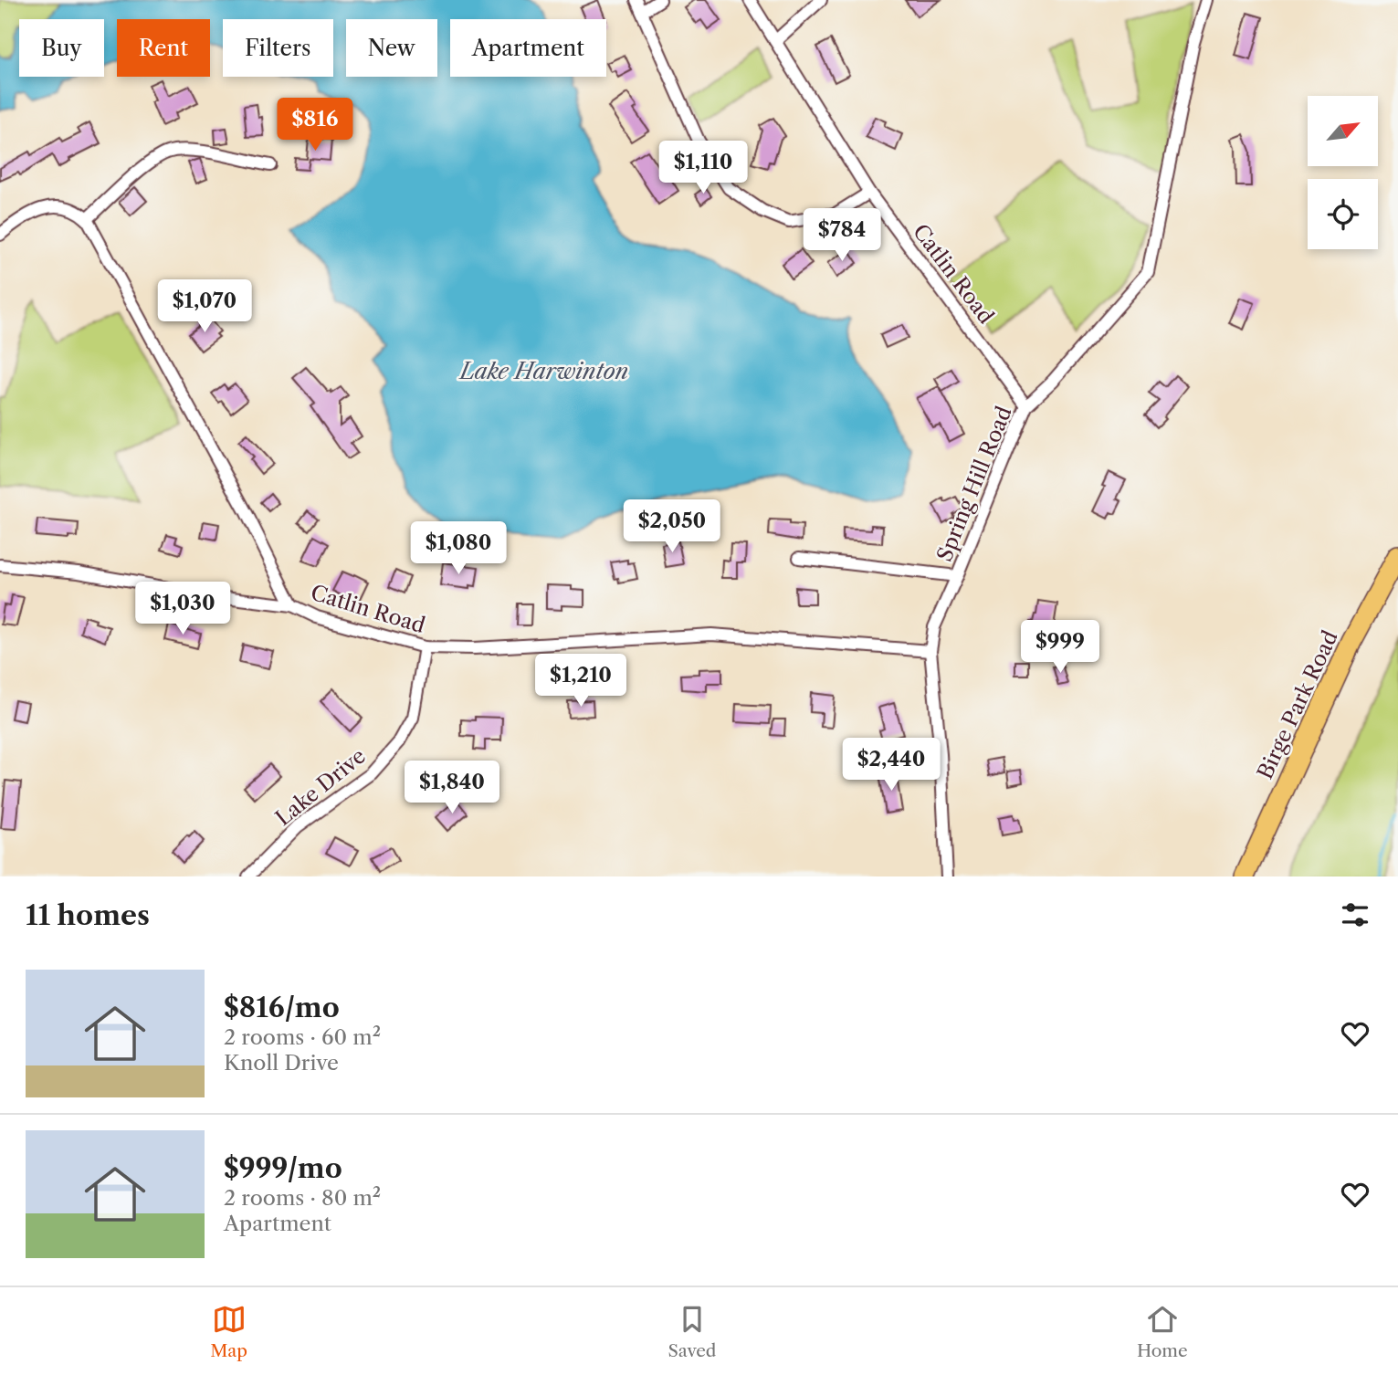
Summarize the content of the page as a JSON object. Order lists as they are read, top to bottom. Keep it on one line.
{"streets":{"main road":["Birge Park Road"],"street":["Catlin Road","Spring Hill Road","Lake Drive"]},"crossings":[["Catlin Road","Spring Hill Road"],["Catlin Road","Lake Drive"]],"water":["Lake Harwinton"],"north":"top right","page":{"chip":["Buy","Rent","Filters","New","Apartment"],"price":["$816","$1,110","$784","$1,070","$2,050","$1,080","$1,030","$999","$1,210","$2,440","$1,840"],"heading":"11 homes","list":[{"name":"$816/mo","note":"2 rooms · 60 m² · Knoll Drive"},{"name":"$999/mo","note":"2 rooms · 80 m² · Apartment"}],"tabs":["Map","Saved","Home"]}}
